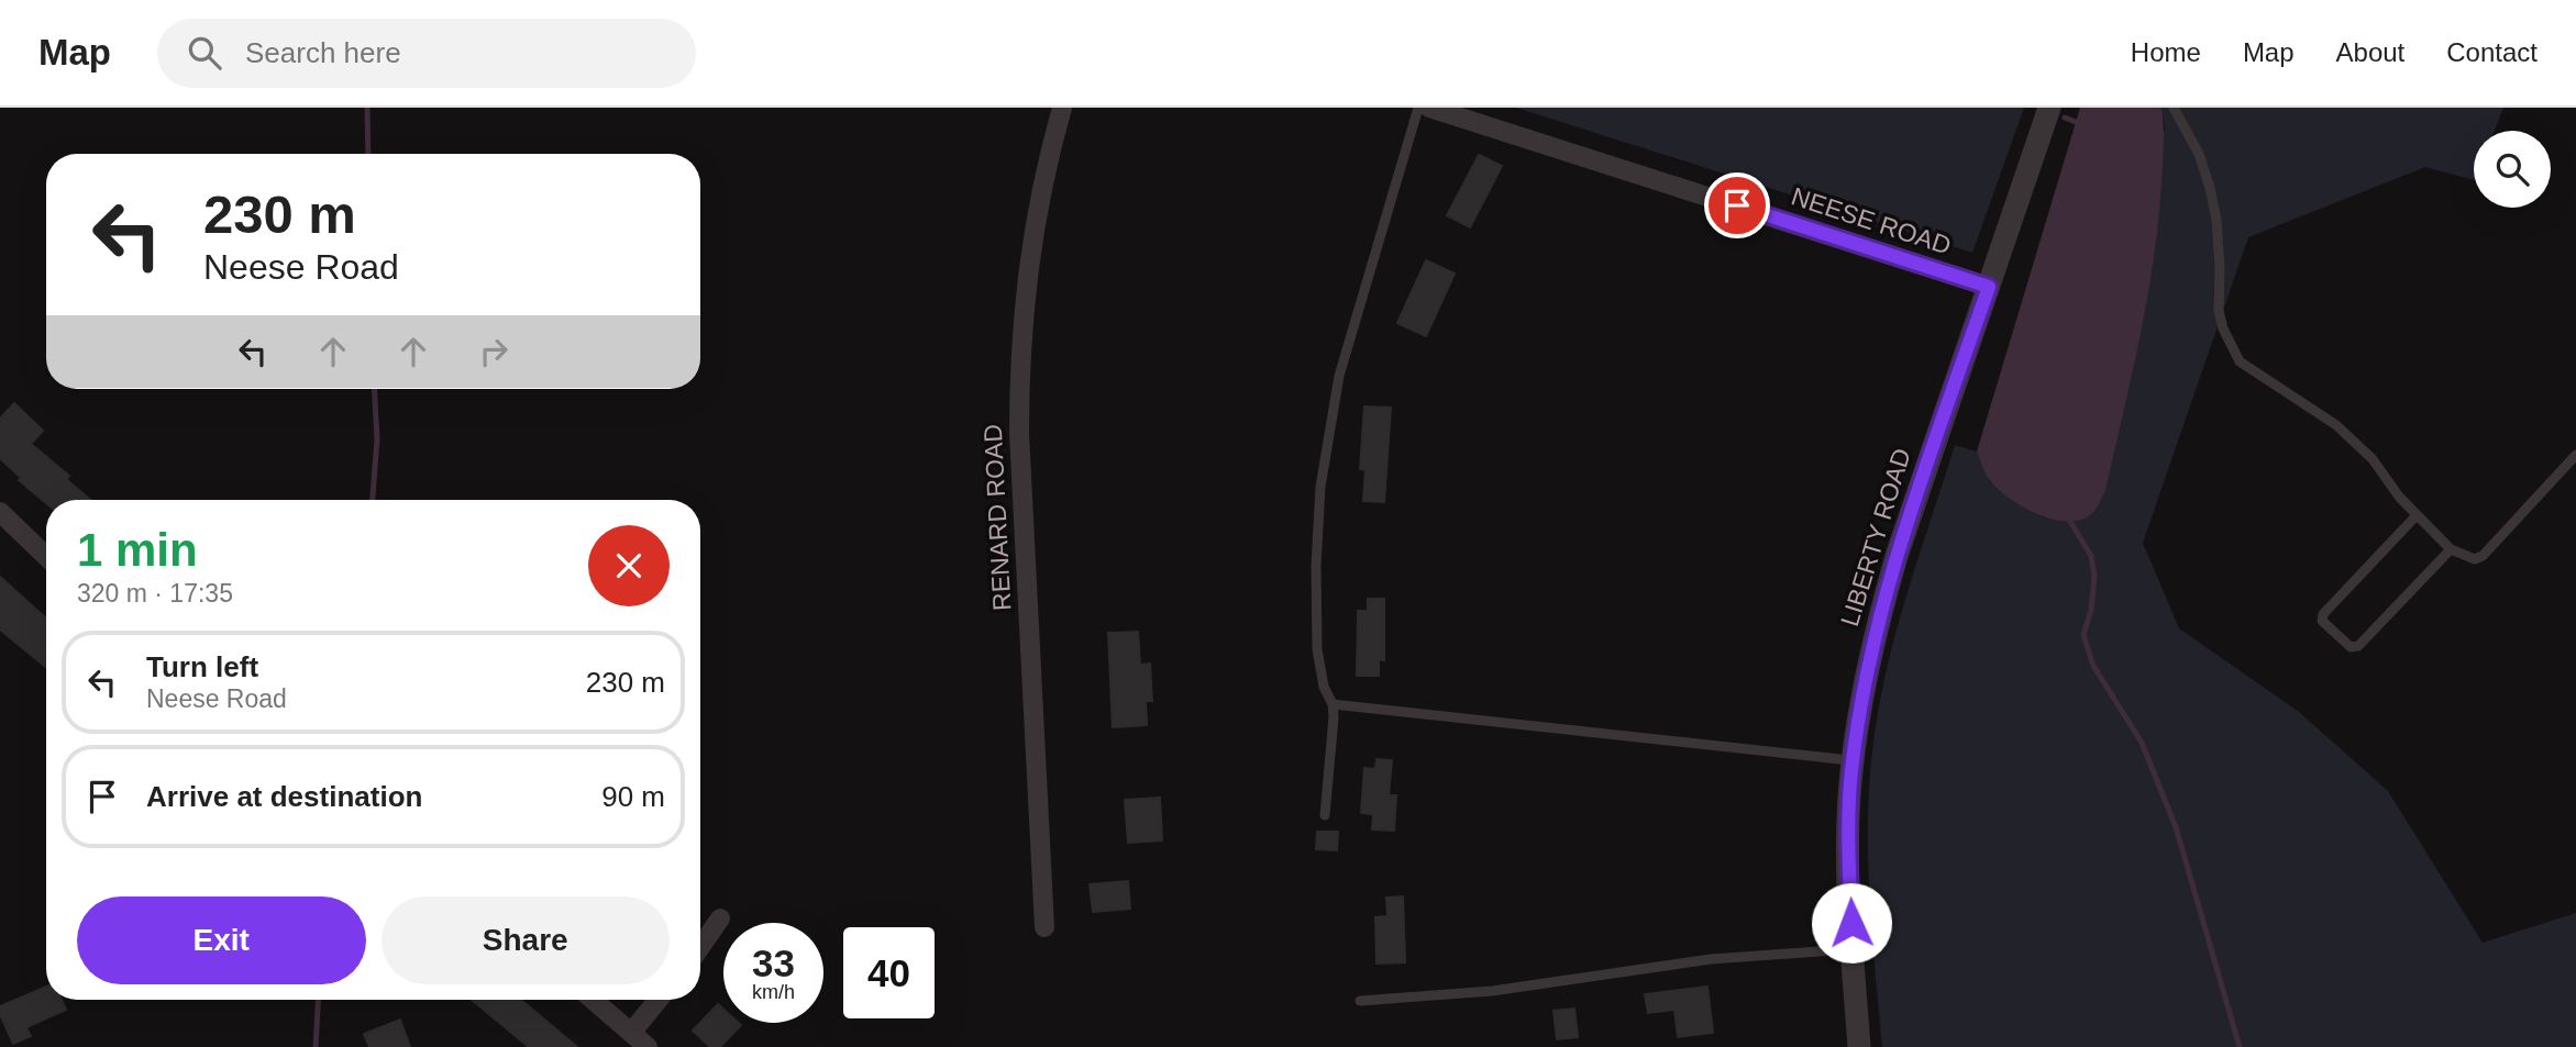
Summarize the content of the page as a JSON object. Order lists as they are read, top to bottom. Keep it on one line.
{"streets":{"street":["NEESE ROAD","RENARD ROAD","LIBERTY ROAD"]},"crossings":[["NEESE ROAD","LIBERTY ROAD"]],"page":{"header":"Map","search":"Search here","nav":["Home","Map","About","Contact"],"turn":["230 m","Neese Road"],"heading":["1 min","320 m · 17:35"],"list":[{"name":"Turn left","note":"Neese Road","value":"230 m"},{"name":"Arrive at destination","value":"90 m"}],"buttons":["Exit","Share"],"speed":"33 km/h","limit":"40"}}
